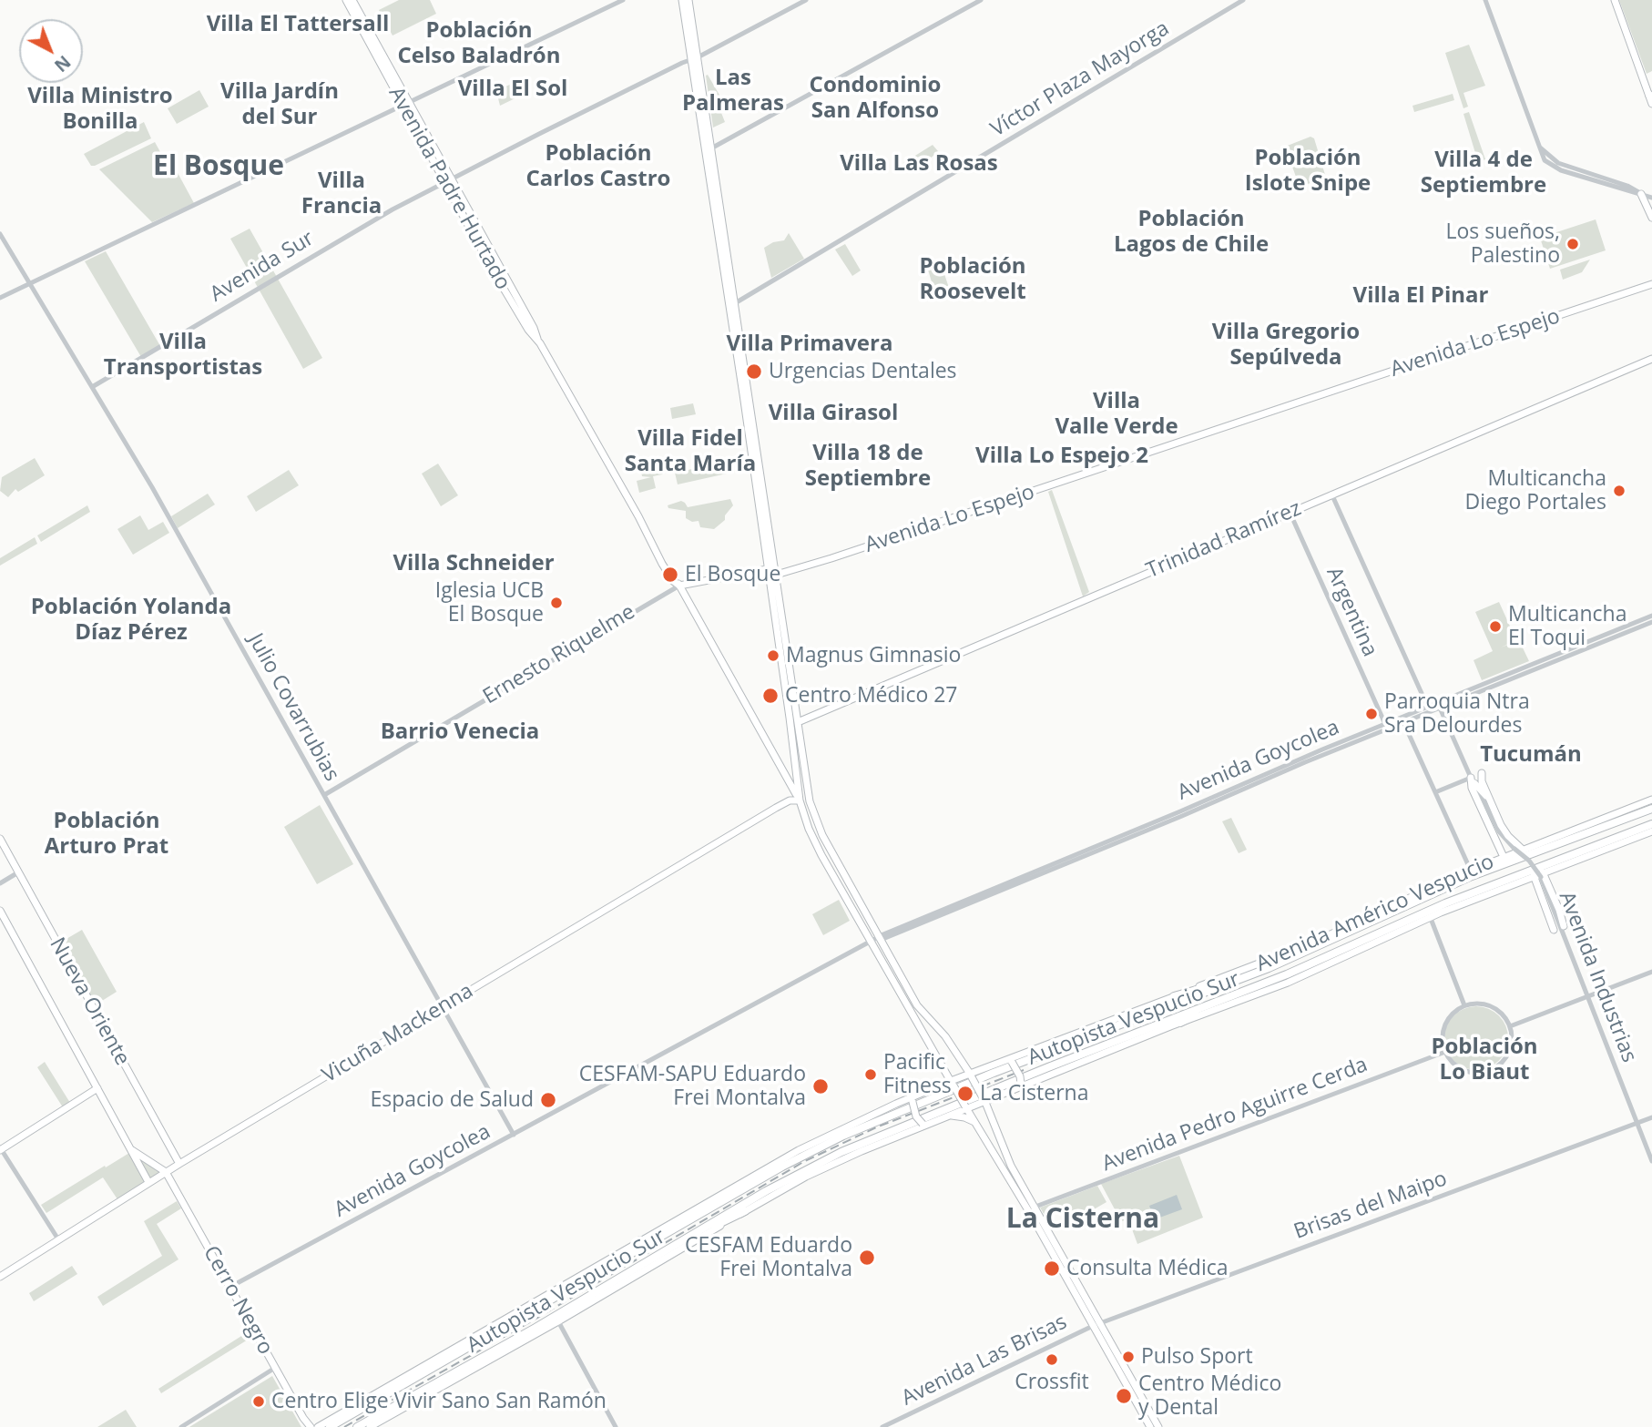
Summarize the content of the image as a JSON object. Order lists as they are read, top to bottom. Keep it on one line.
{"streets":{"highway":["Autopista Vespucio Sur"],"main road":["Avenida Padre Hurtado","Avenida Lo Espejo","Trinidad Ramírez","Ernesto Riquelme","Avenida Américo Vespucio","Nueva Oriente","Vicuña Mackenna","Cerro Negro"],"street":["Víctor Plaza Mayorga","Avenida Sur","Argentina","Julio Covarrubias","Avenida Goycolea","Avenida Industrias","Avenida Pedro Aguirre Cerda","Brisas del Maipo","Avenida Las Brisas"]},"crossings":[["Avenida Padre Hurtado","Avenida Sur"],["Avenida Padre Hurtado","Ernesto Riquelme"],["Avenida Padre Hurtado","Vicuña Mackenna"],["Avenida Sur","Julio Covarrubias"],["Avenida Lo Espejo","Ernesto Riquelme"],["Trinidad Ramírez","Argentina"],["Argentina","Avenida Goycolea"],["Ernesto Riquelme","Julio Covarrubias"],["Julio Covarrubias","Avenida Goycolea"],["Julio Covarrubias","Vicuña Mackenna"],["Avenida Goycolea","Avenida Industrias"],["Avenida Goycolea","Cerro Negro"],["Avenida Américo Vespucio","Avenida Industrias"],["Avenida Américo Vespucio","Autopista Vespucio Sur"],["Avenida Américo Vespucio","Cerro Negro"],["Avenida Industrias","Brisas del Maipo"],["Nueva Oriente","Vicuña Mackenna"],["Vicuña Mackenna","Cerro Negro"],["Brisas del Maipo","Avenida Las Brisas"]],"districts":["Villa El Tattersall","Población Celso Baladrón","Las Palmeras","Condominio San Alfonso","Villa El Sol","Villa Jardín del Sur","Villa Ministro Bonilla","Población Carlos Castro","Población Islote Snipe","Villa 4 de Septiembre","Villa Las Rosas","El Bosque","Villa Francia","Población Lagos de Chile","Población Roosevelt","Villa El Pinar","Villa Gregorio Sepúlveda","Villa Transportistas","Villa Primavera","Villa Valle Verde","Villa Girasol","Villa Fidel Santa María","Villa 18 de Septiembre","Villa Lo Espejo 2","Villa Schneider","Población Yolanda Díaz Pérez","Barrio Venecia","Tucumán","Población Arturo Prat","Población Lo Biaut","La Cisterna"],"places":["Los sueños, Palestino","Urgencias Dentales","Multicancha Diego Portales","El Bosque","Iglesia UCB El Bosque","Multicancha El Toqui","Magnus Gimnasio","Centro Médico 27","Parroquia Ntra Sra Delourdes","Pacific Fitness","CESFAM-SAPU Eduardo Frei Montalva","La Cisterna","Espacio de Salud","CESFAM Eduardo Frei Montalva","Consulta Médica","Pulso Sport","Crossfit","Centro Médico y Dental","Centro Elige Vivir Sano San Ramón"],"north":"bottom right"}
